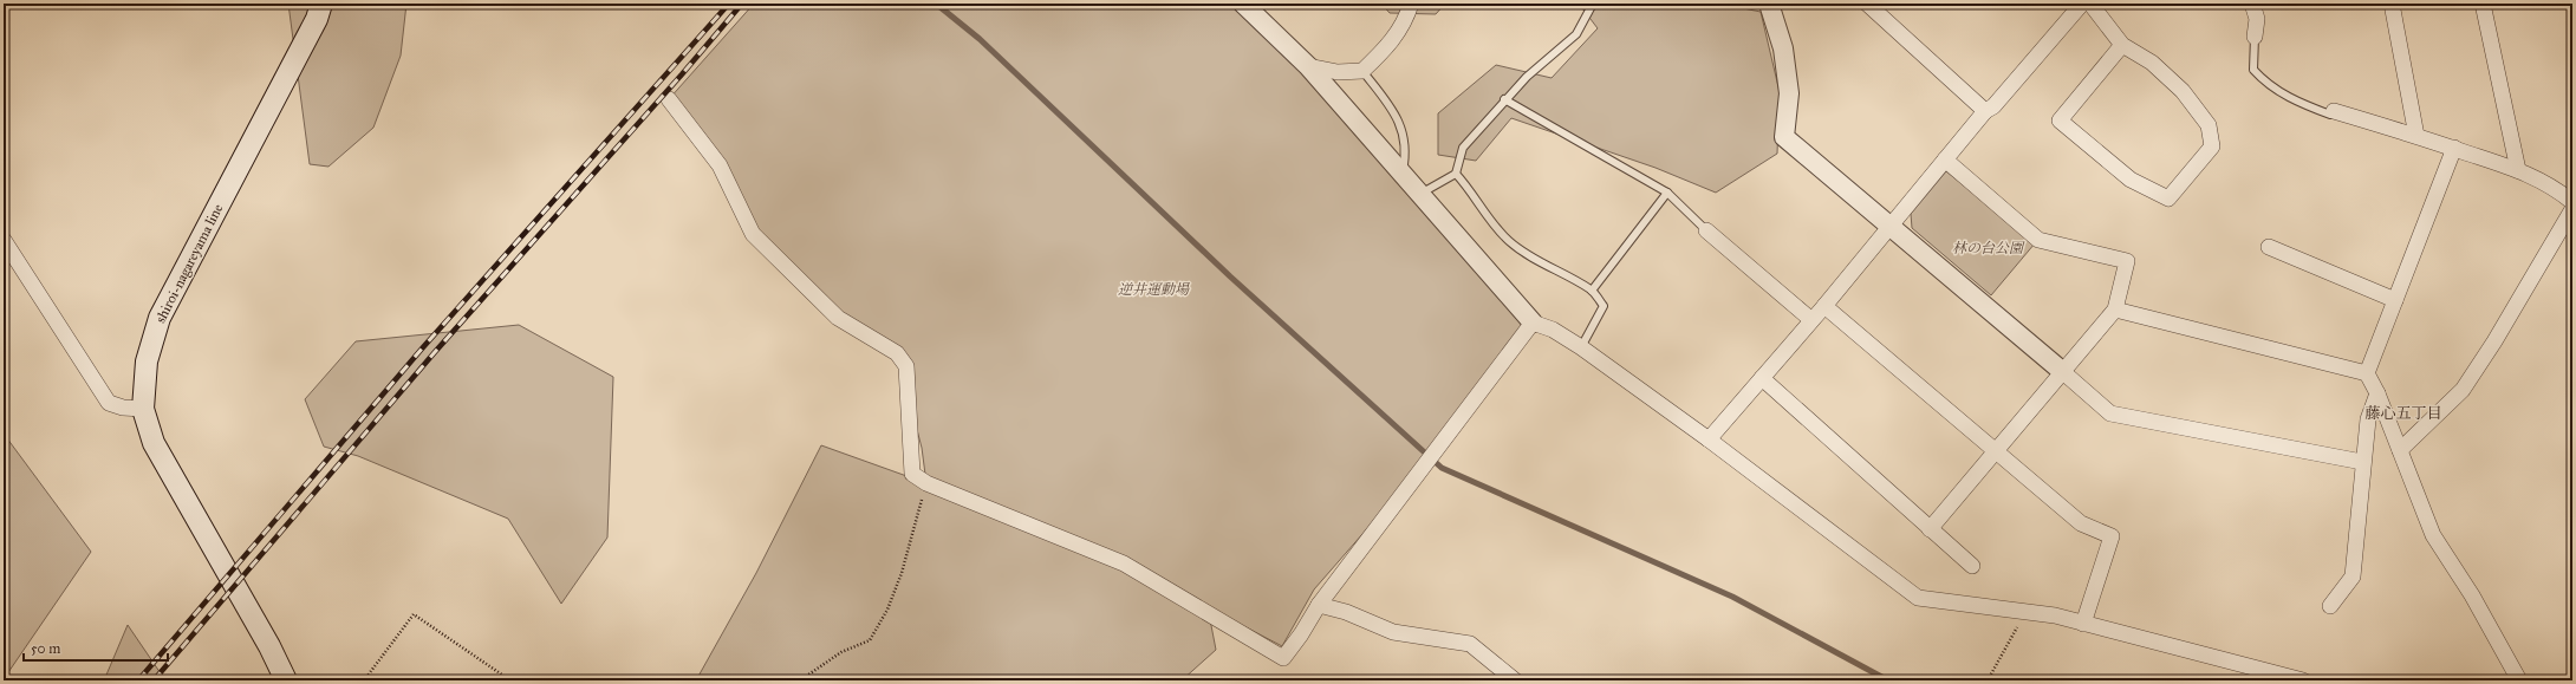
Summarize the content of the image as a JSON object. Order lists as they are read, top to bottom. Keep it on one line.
{"streets":{"main road":["shiroi-nagareyama line"]},"districts":["藤心五丁目"],"parks":["林の台公園","逆井運動場"],"scale_bar":"50 m"}
